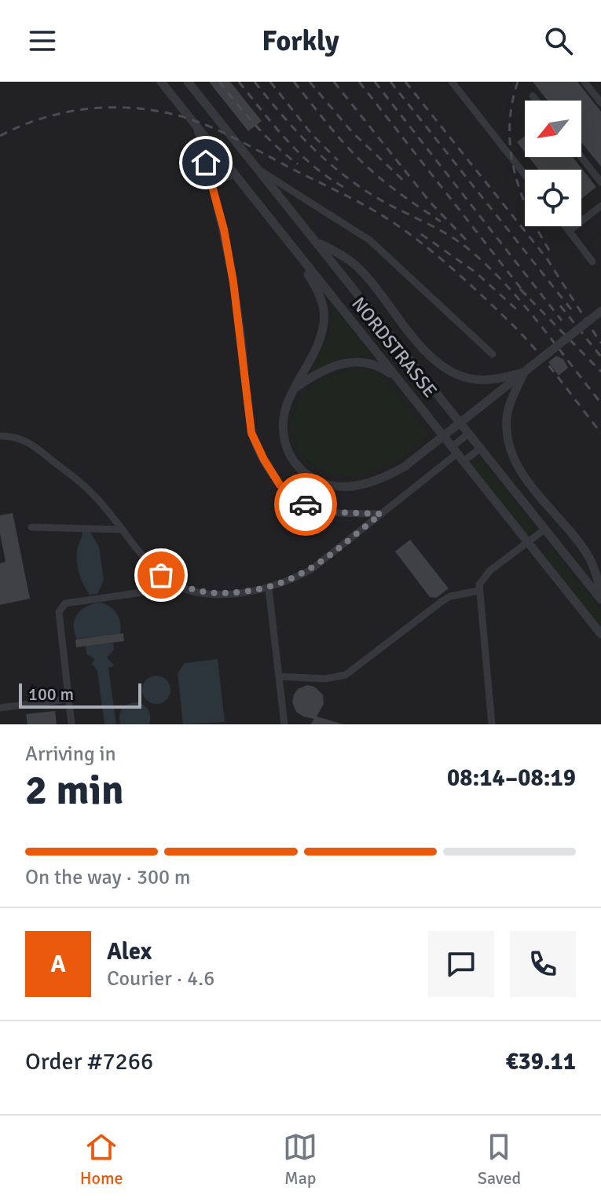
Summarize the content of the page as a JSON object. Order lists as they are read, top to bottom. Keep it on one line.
{"streets":{"street":["NORDSTRASSE"]},"scale_bar":"100 m","north":"bottom left","page":{"header":"Forkly","scale":"100 m","heading":["2 min","Arriving in","08:14–08:19"],"panel":["Alex","Courier · 4.6","Order #7266","€39.11"],"bar":"On the way · 300 m","round":"A","tabs":["Home","Map","Saved"]}}
